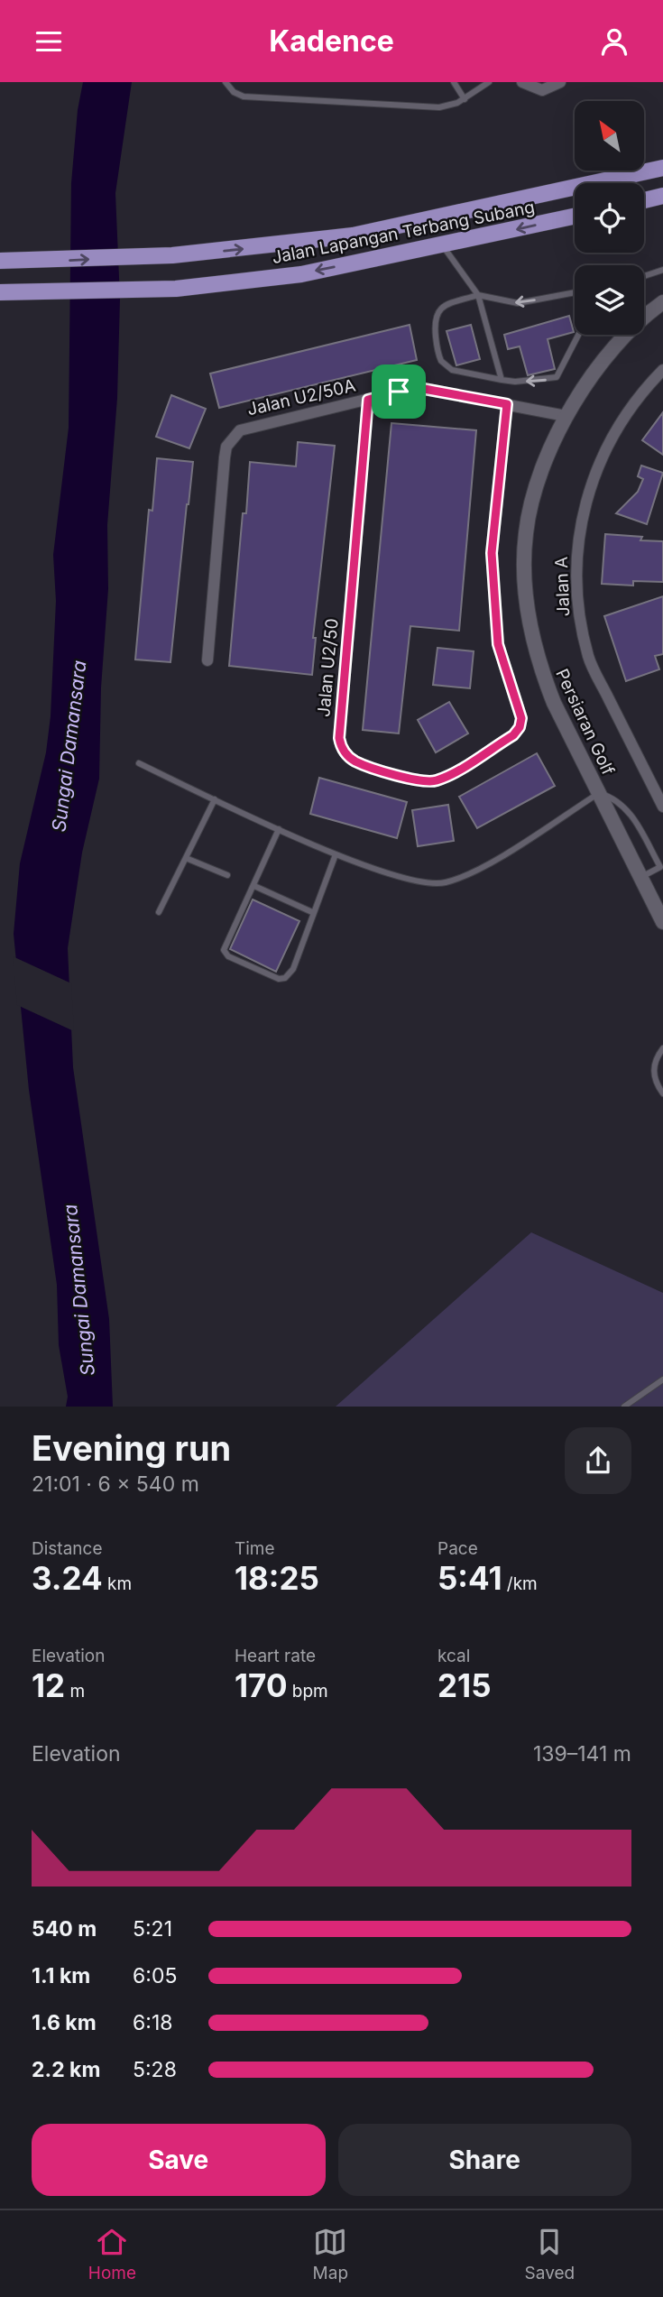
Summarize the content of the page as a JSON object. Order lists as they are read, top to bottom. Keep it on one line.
{"streets":{"main road":["Jalan Lapangan Terbang Subang"],"street":["Jalan U2/50A","Jalan A","Jalan U2/50","Persiaran Golf"]},"crossings":[["Jalan U2/50A","Jalan U2/50"],["Jalan U2/50A","Persiaran Golf"]],"water":["Sungai Damansara"],"north":"top left","page":{"header":"Kadence","heading":["Evening run","21:01 · 6 × 540 m"],"stats":[["Distance","3.24 km"],["Time","18:25"],["Pace","5:41 /km"],["Elevation","12 m"],["Heart rate","170 bpm"],["kcal","215"]],"chart":["Elevation","139–141 m"],"list":[{"name":"540 m","note":"5:21"},{"name":"1.1 km","note":"6:05"},{"name":"1.6 km","note":"6:18"},{"name":"2.2 km","note":"5:28"}],"buttons":["Save","Share"],"tabs":["Home","Map","Saved"]}}
